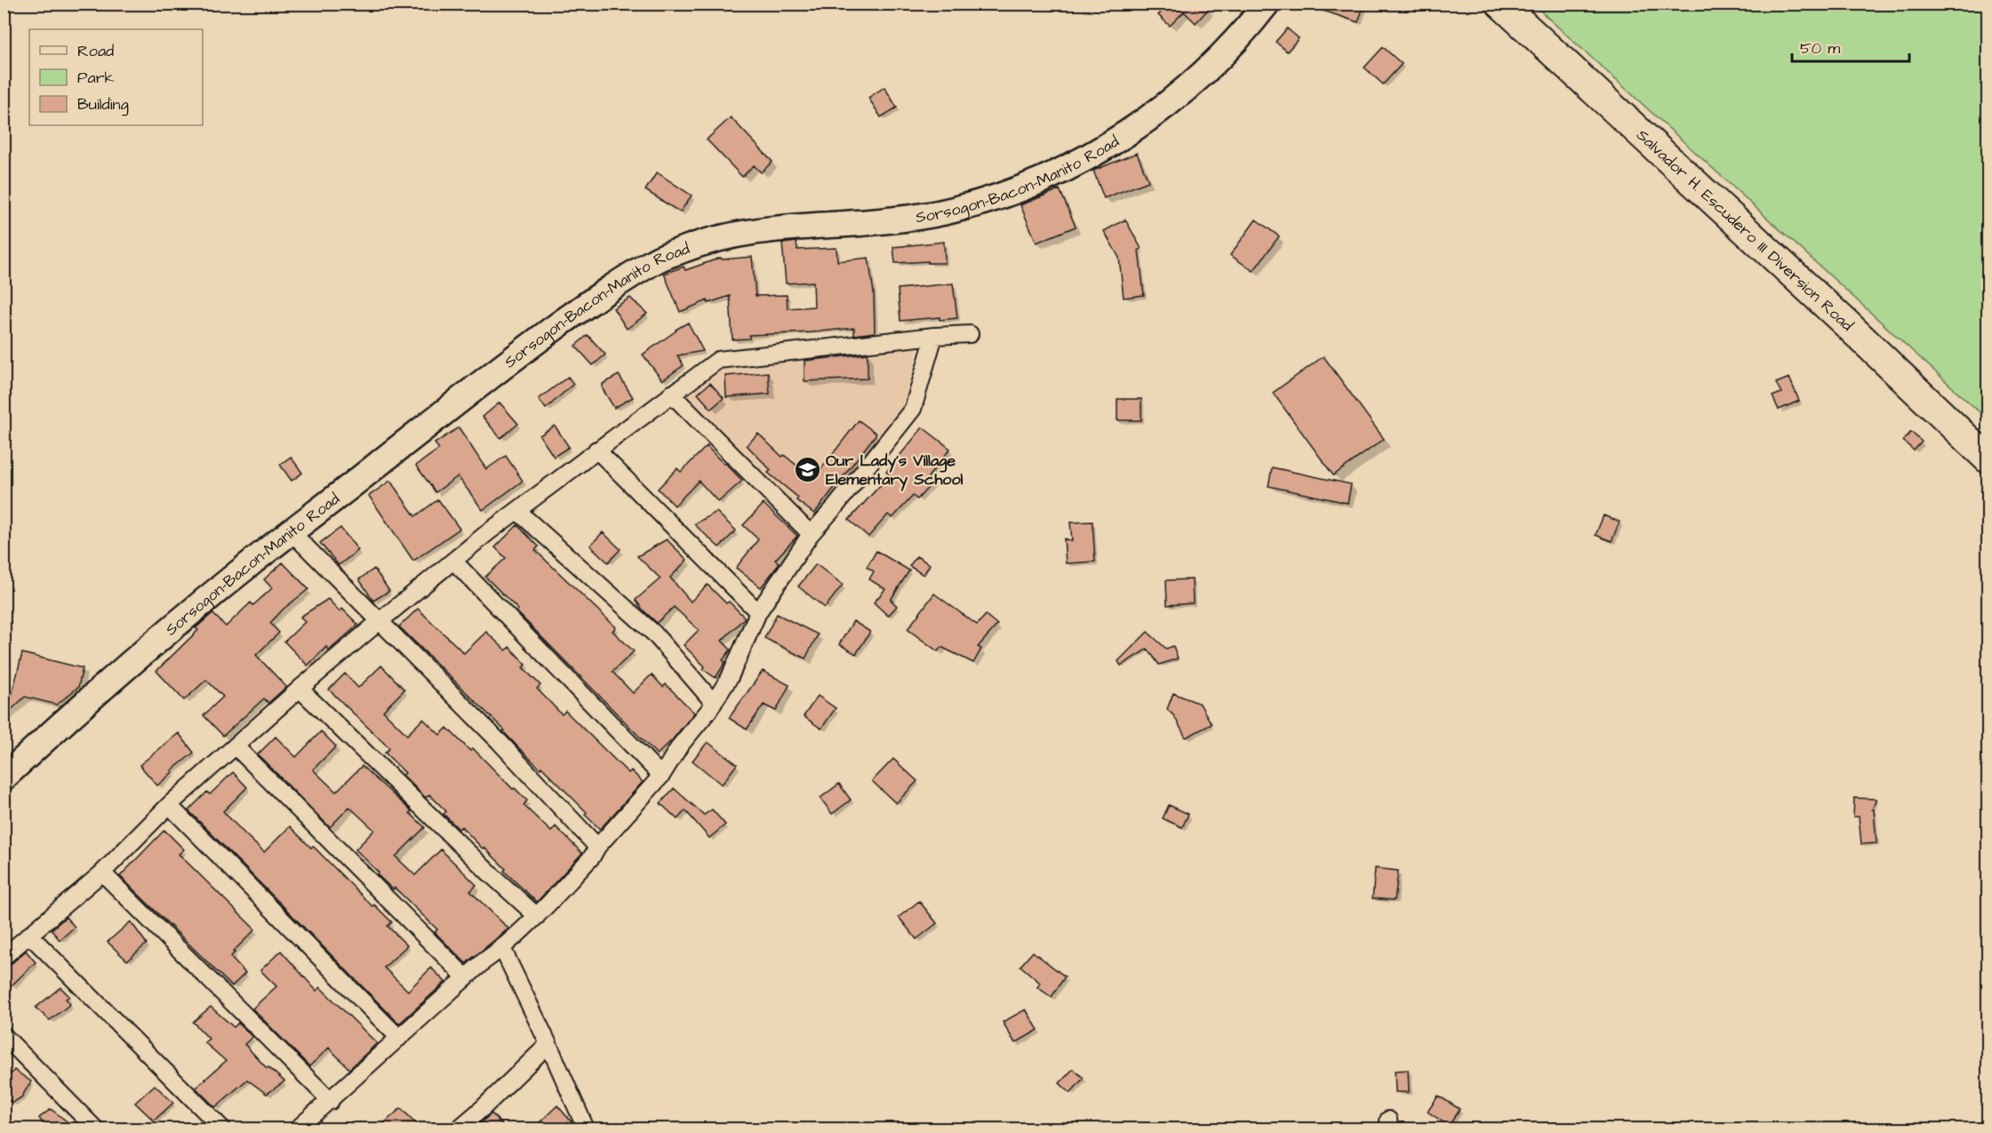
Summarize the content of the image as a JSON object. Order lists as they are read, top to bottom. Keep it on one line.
{"streets":{"highway":["Salvador H. Escudero III Diversion Road"],"main road":["Sorsogon-Bacon-Manito Road"]},"places":{"school or university":["Our Lady's Village Elementary School"]},"legend":["Road","Park","Building"],"scale_bar":"50 m"}
